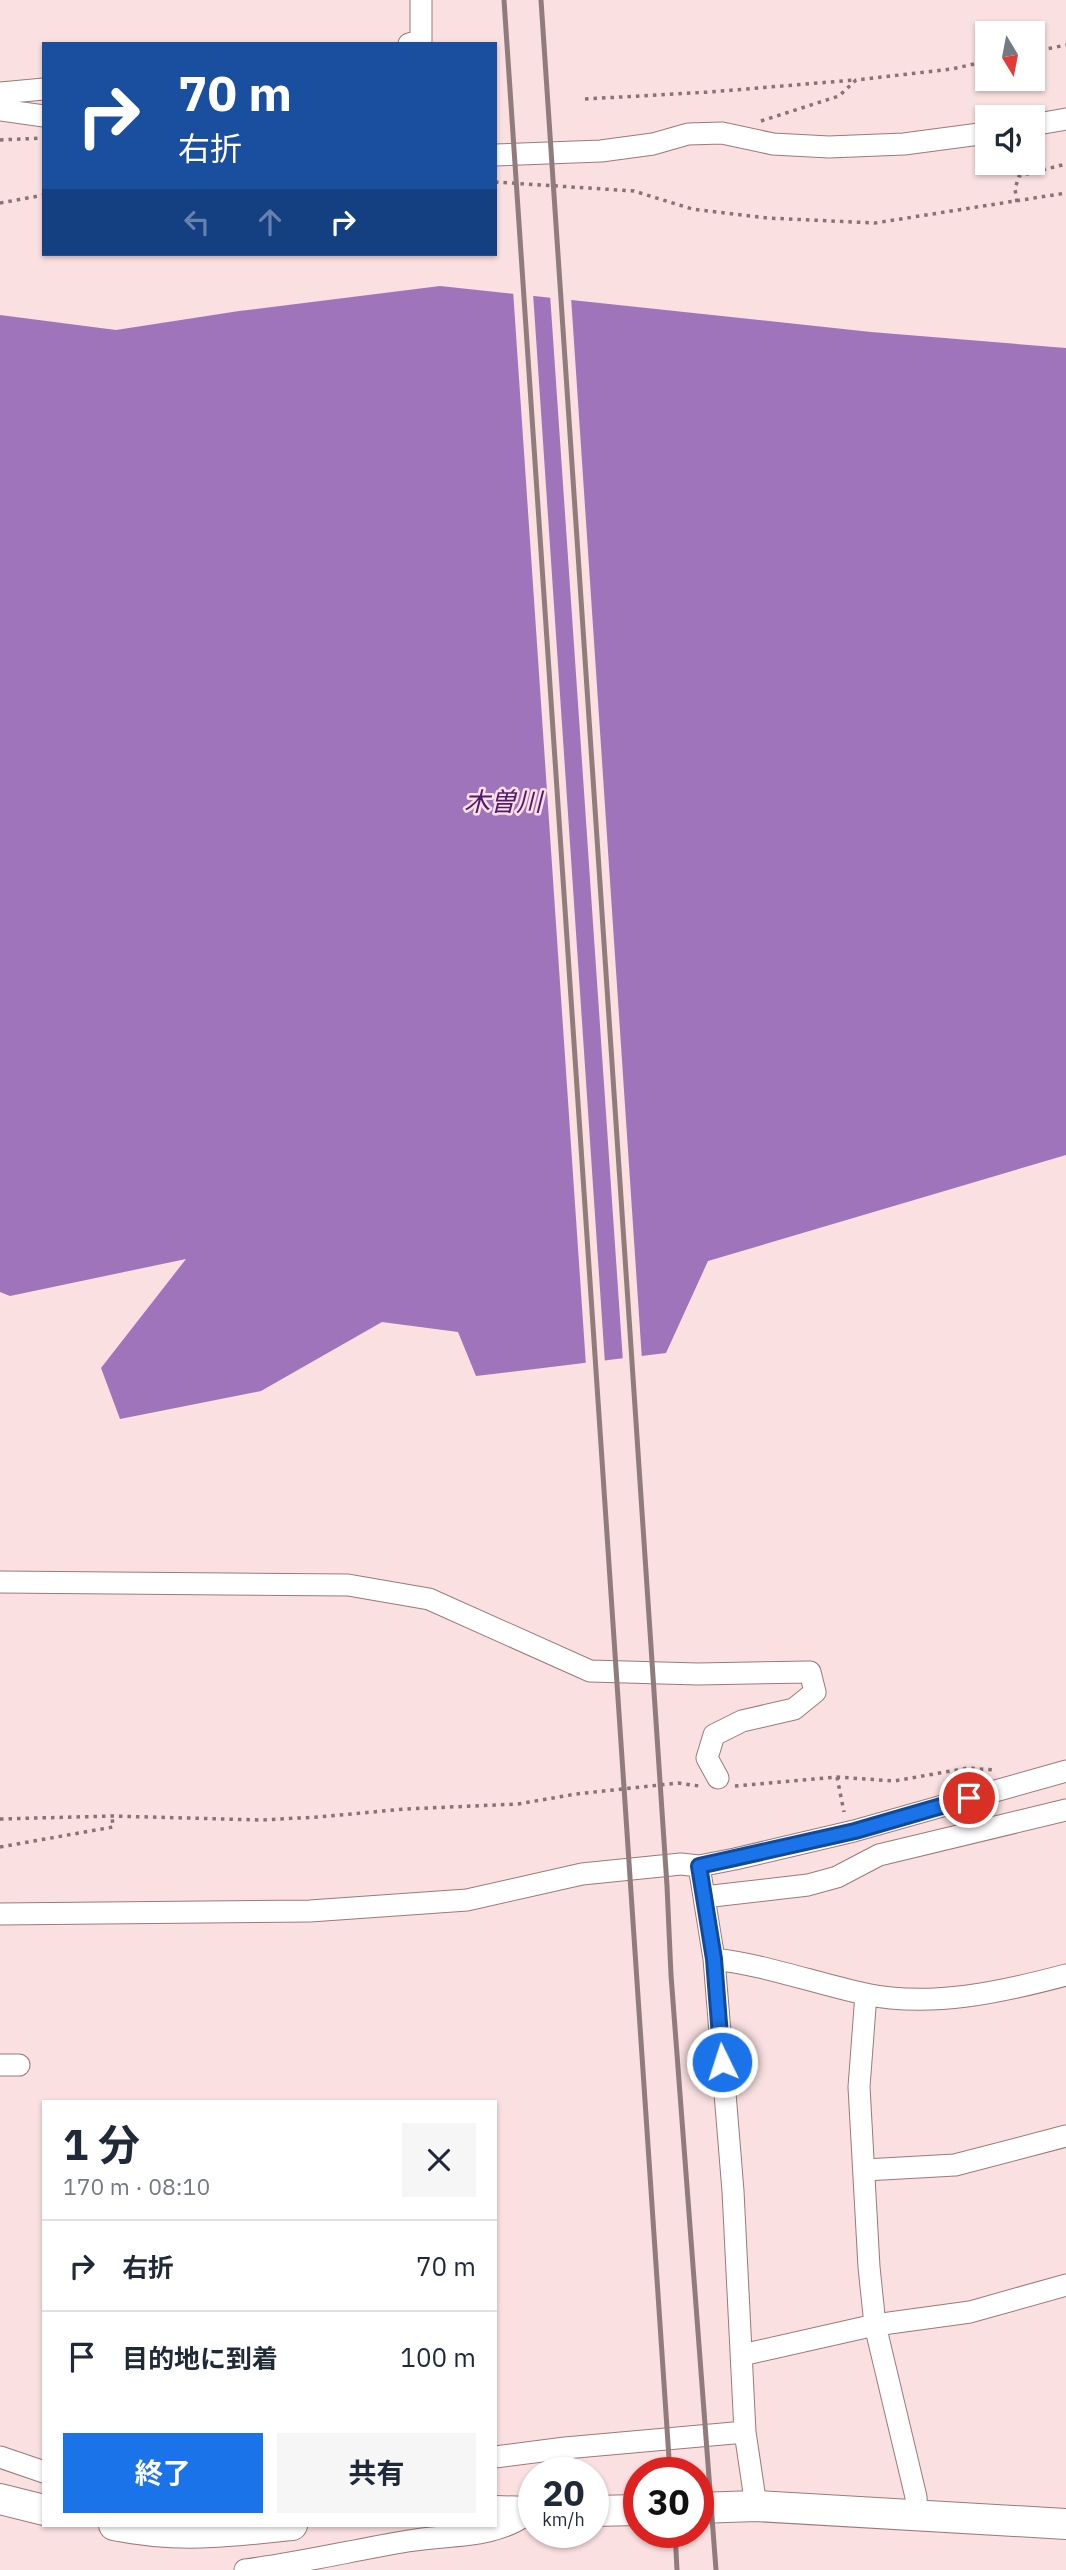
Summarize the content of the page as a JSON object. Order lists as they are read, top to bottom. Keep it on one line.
{"water":["木曽川"],"north":"bottom","page":{"turn":["70 m","右折"],"heading":["1 分","170 m · 08:10"],"list":[{"name":"右折","value":"70 m"},{"name":"目的地に到着","value":"100 m"}],"buttons":["終了","共有"],"speed":"20 km/h","limit":"30"}}
